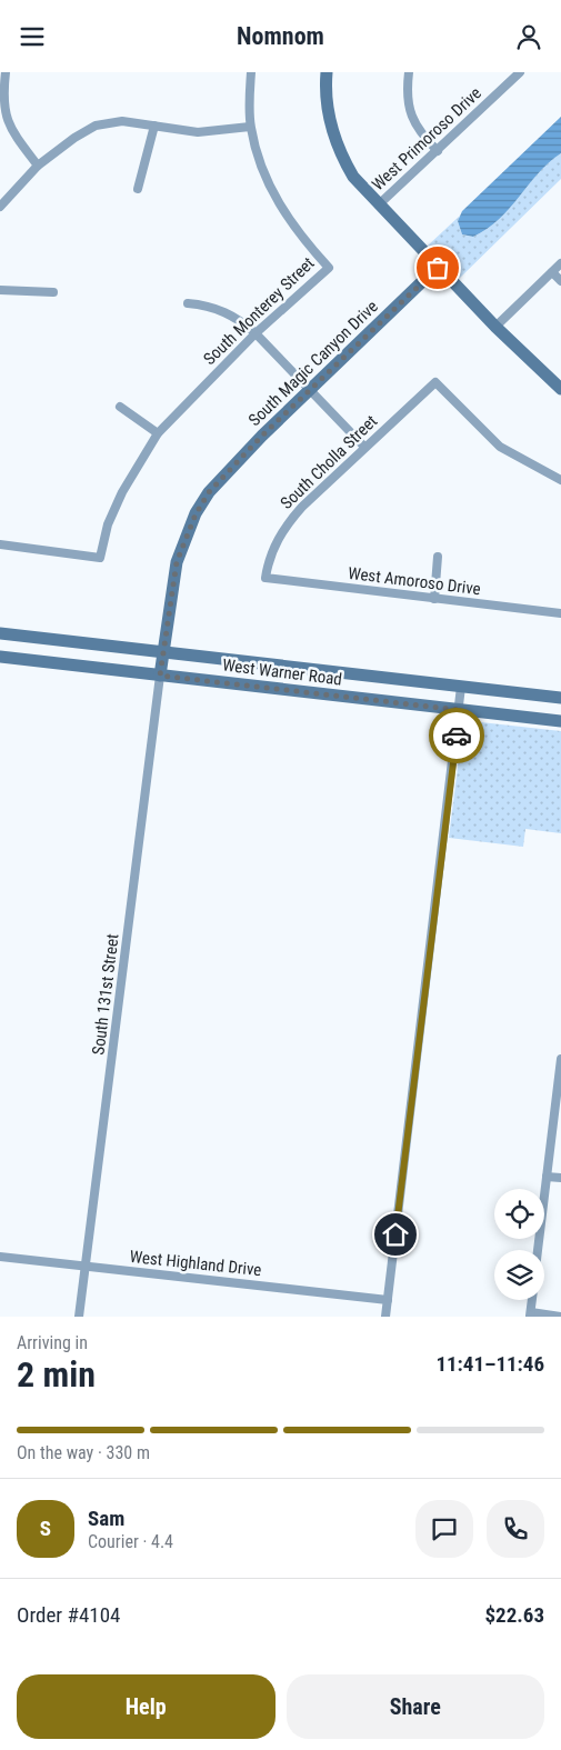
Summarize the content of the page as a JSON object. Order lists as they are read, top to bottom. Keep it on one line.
{"streets":{"main road":["South Magic Canyon Drive","West Warner Road"],"street":["West Primoroso Drive","South Monterey Street","South Cholla Street","West Amoroso Drive","South 131st Street","West Highland Drive"]},"crossings":[["South Magic Canyon Drive","West Warner Road"],["South Magic Canyon Drive","South 131st Street"],["South Cholla Street","West Amoroso Drive"],["West Warner Road","South 131st Street"],["South 131st Street","West Highland Drive"]],"page":{"header":"Nomnom","heading":["2 min","Arriving in","11:41–11:46"],"panel":["Sam","Courier · 4.4","Order #4104","$22.63"],"bar":"On the way · 330 m","round":"S","buttons":["Help","Share"]}}
